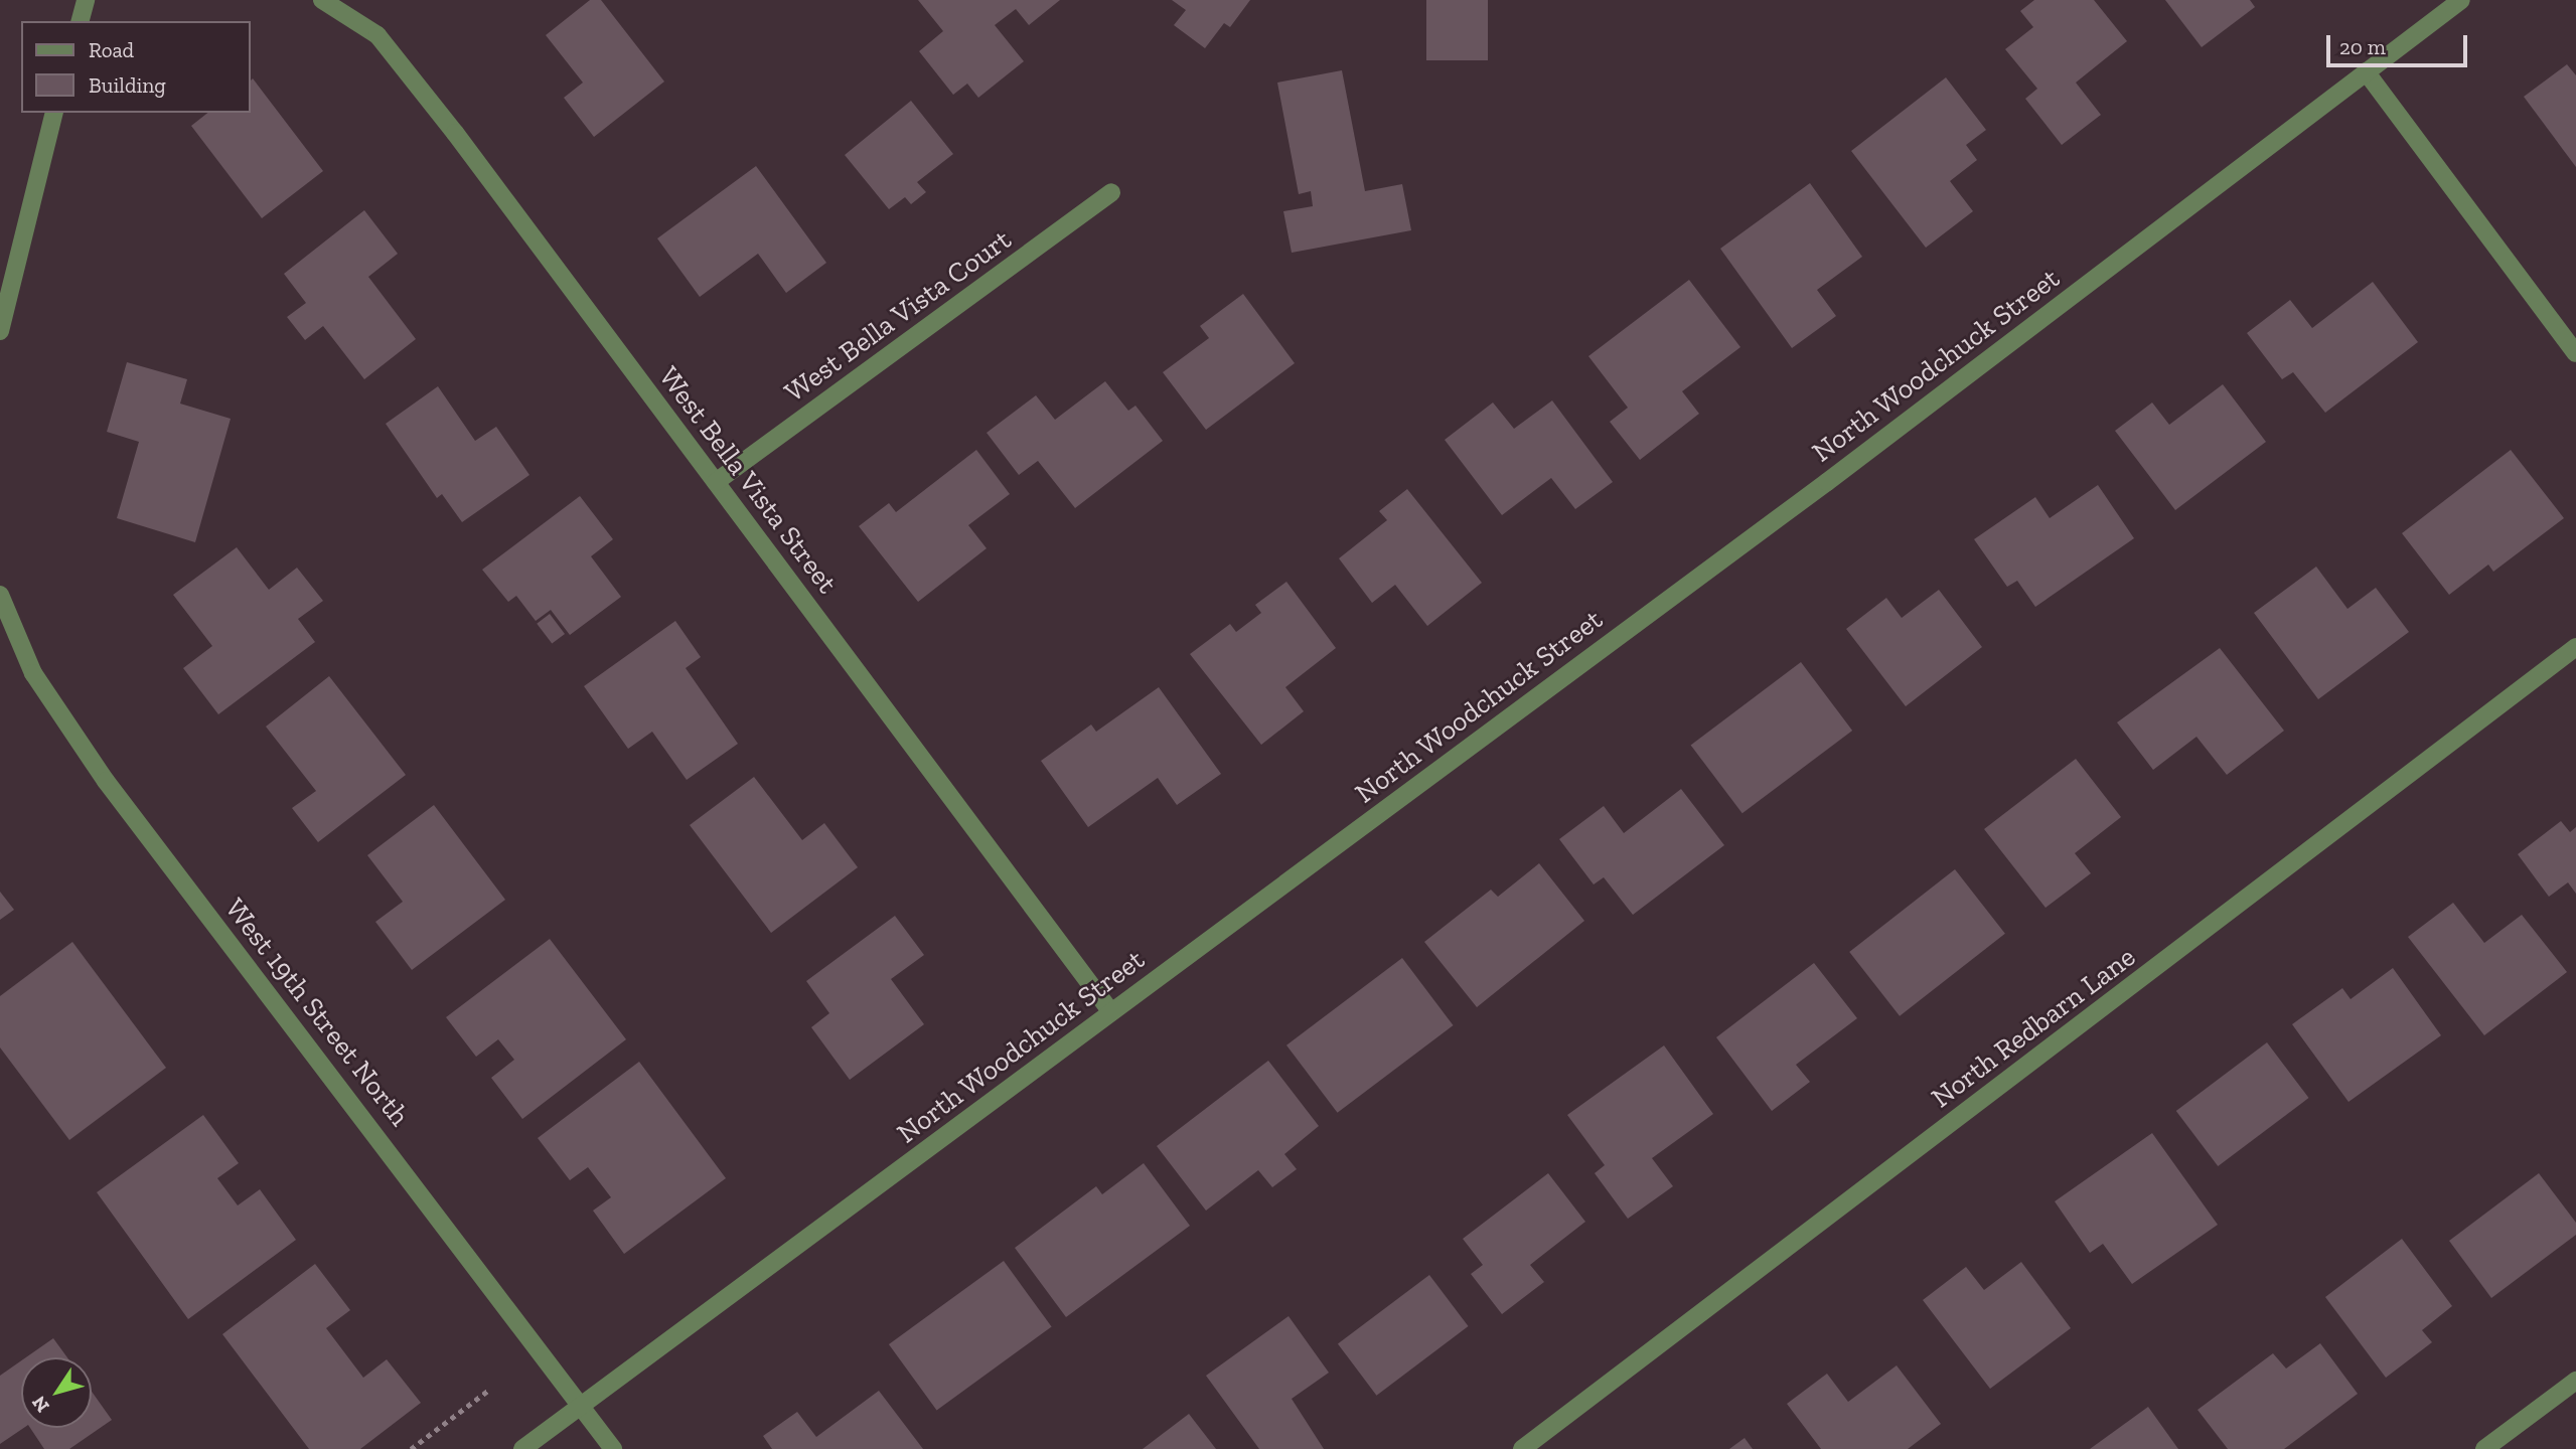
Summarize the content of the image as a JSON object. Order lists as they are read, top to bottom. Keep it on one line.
{"streets":{"street":["West Bella Vista Court","North Woodchuck Street","West Bella Vista Street","West 19th Street North","North Redbarn Lane"]},"crossings":[["West Bella Vista Court","West Bella Vista Street"],["North Woodchuck Street","West Bella Vista Street"],["North Woodchuck Street","West 19th Street North"]],"legend":["Road","Building"],"scale_bar":"20 m","north":"bottom left"}
